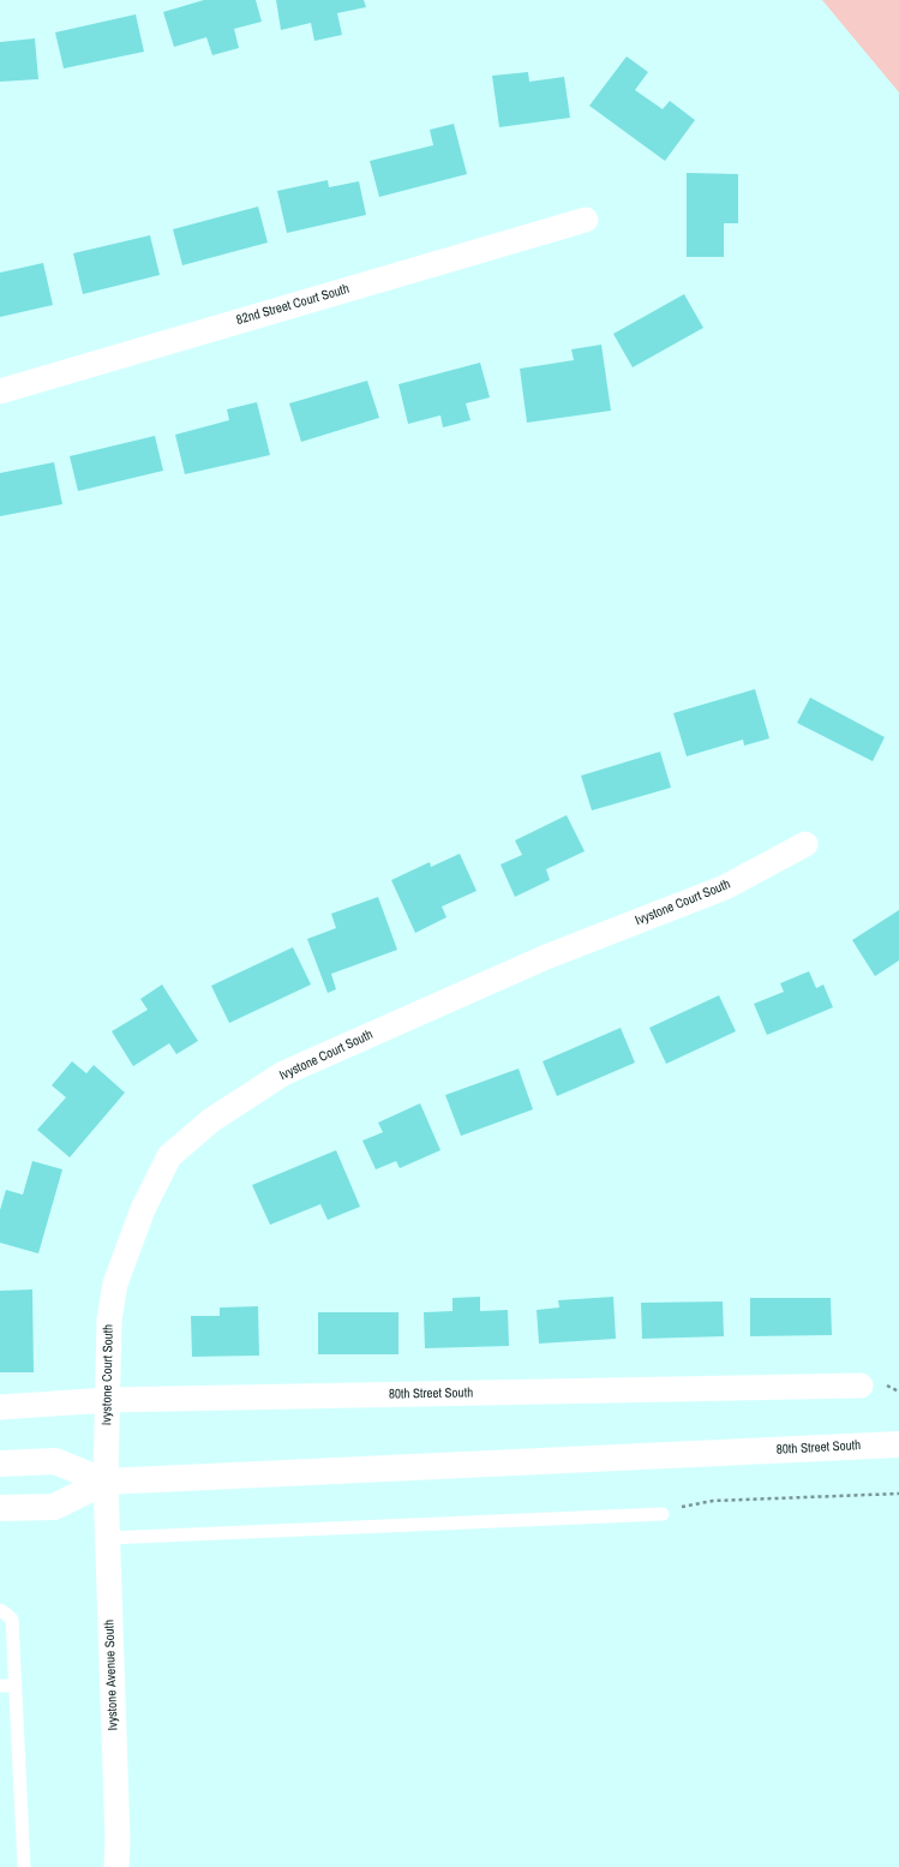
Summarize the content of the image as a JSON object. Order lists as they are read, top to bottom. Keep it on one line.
{"streets":{"main road":["80th Street South"],"street":["82nd Street Court South","Ivystone Court South","Ivystone Avenue South"]},"crossings":[["Ivystone Court South","80th Street South"],["Ivystone Court South","Ivystone Avenue South"],["80th Street South","Ivystone Avenue South"]]}
